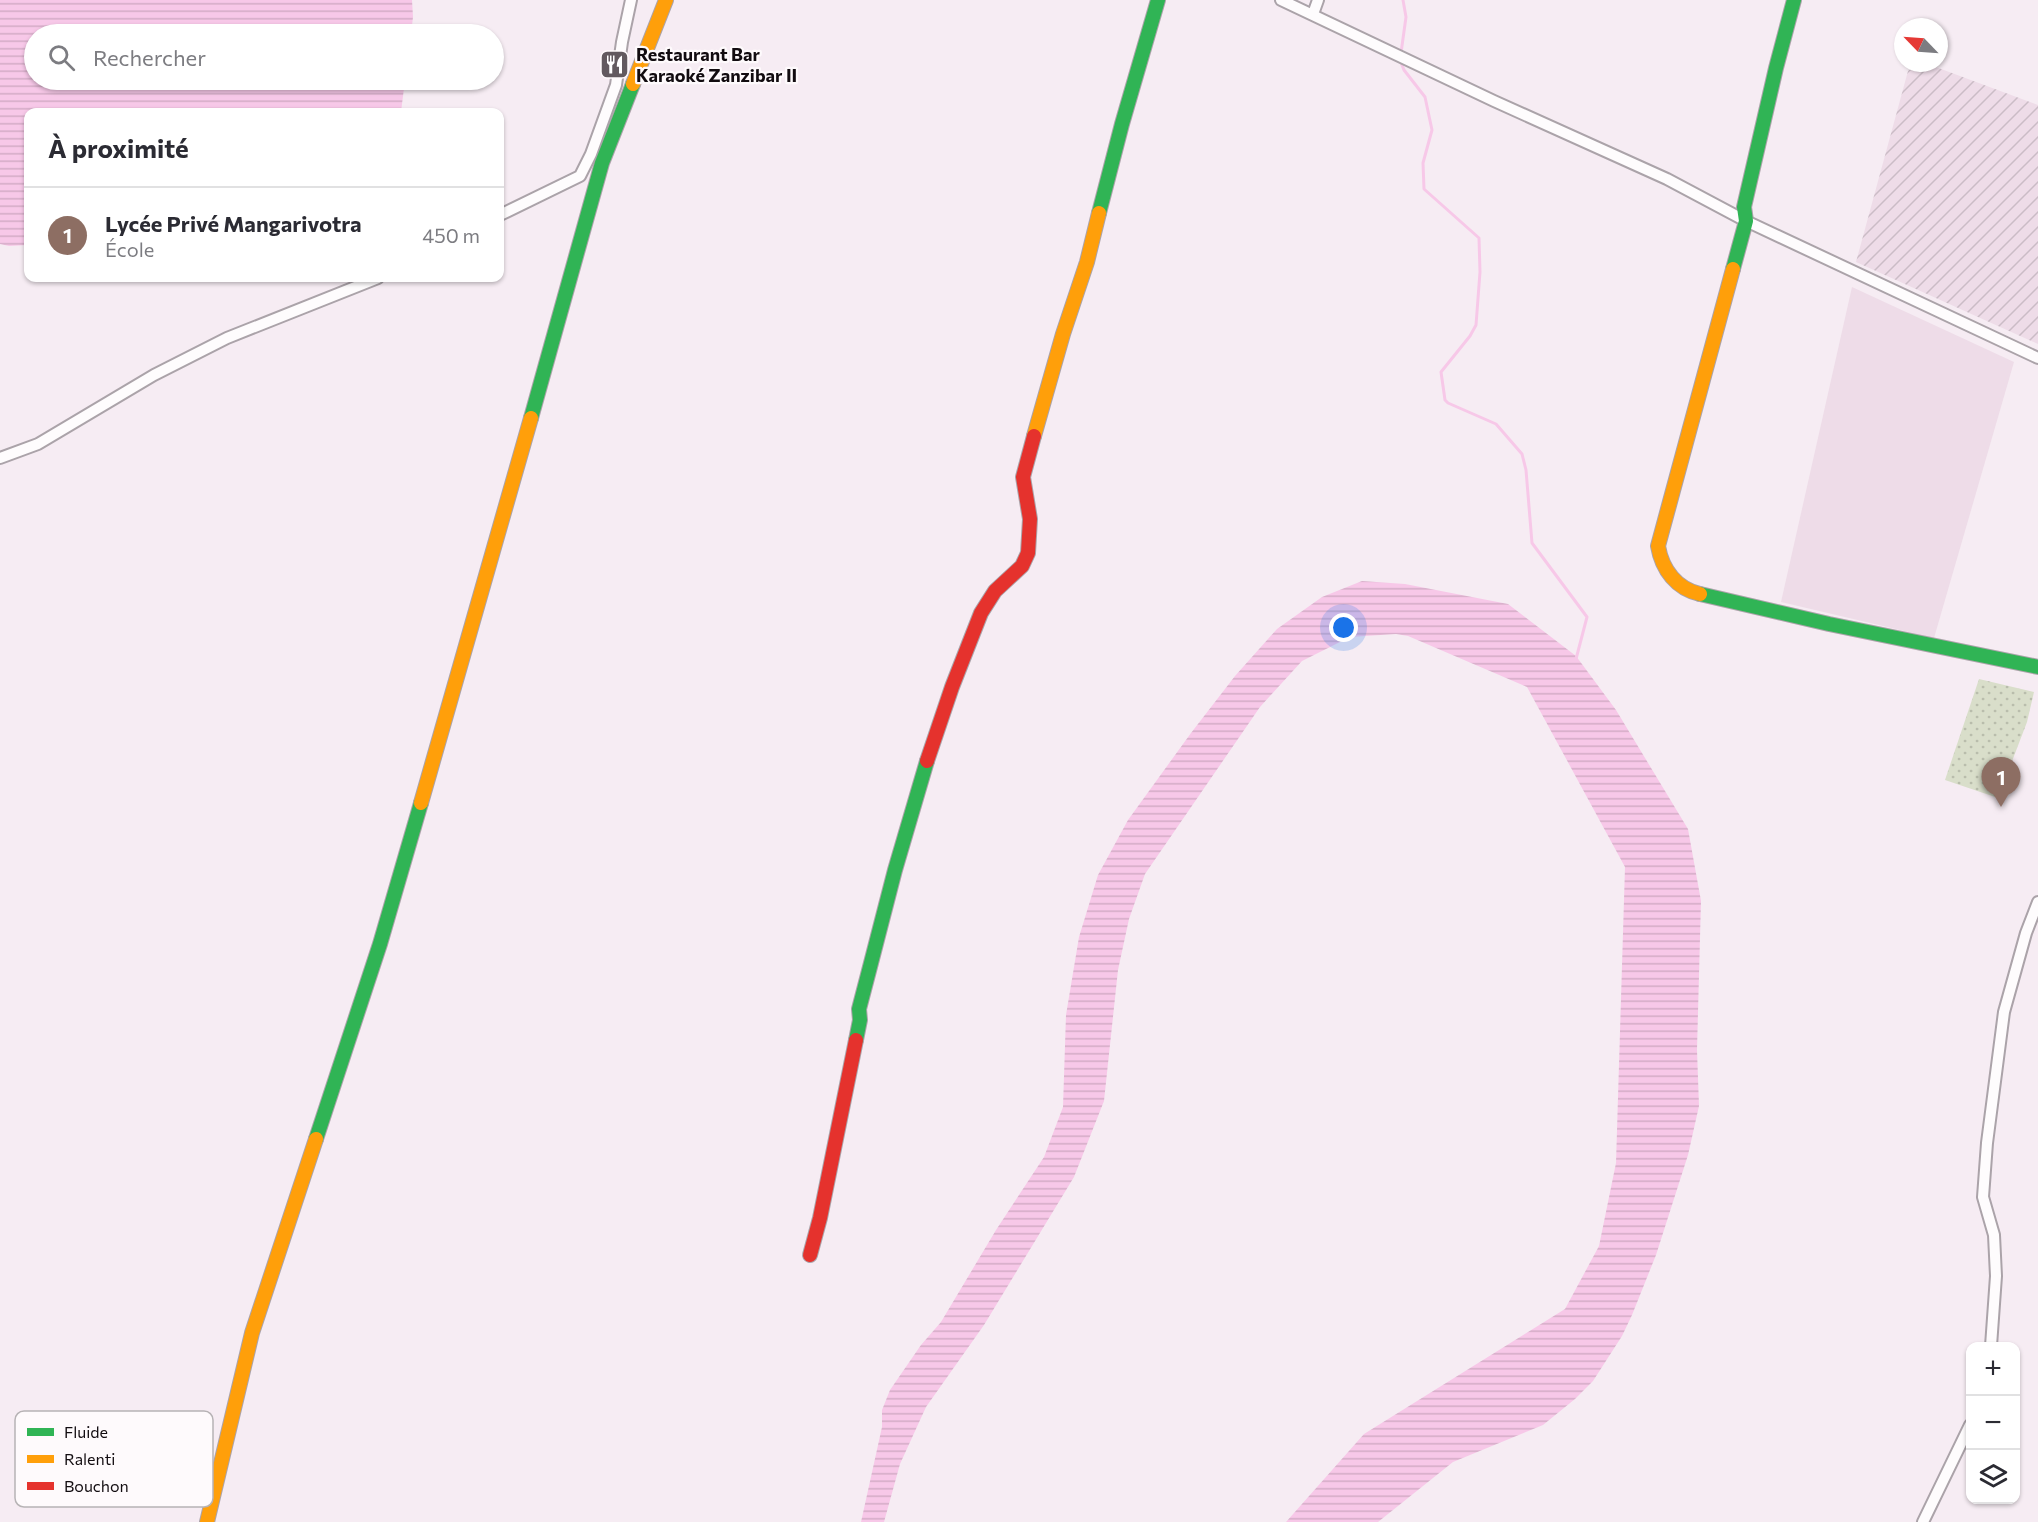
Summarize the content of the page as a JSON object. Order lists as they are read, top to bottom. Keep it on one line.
{"places":{"restaurant":["Restaurant Bar Karaoké Zanzibar II"]},"legend":["Fluide","Ralenti","Bouchon"],"north":"top left","page":{"search":"Rechercher","heading":"À proximité","list":[{"mark":"1","name":"Lycée Privé Mangarivotra","note":"École","value":"450 m"}],"pins":"1","map_buttons":["+","−"]}}
